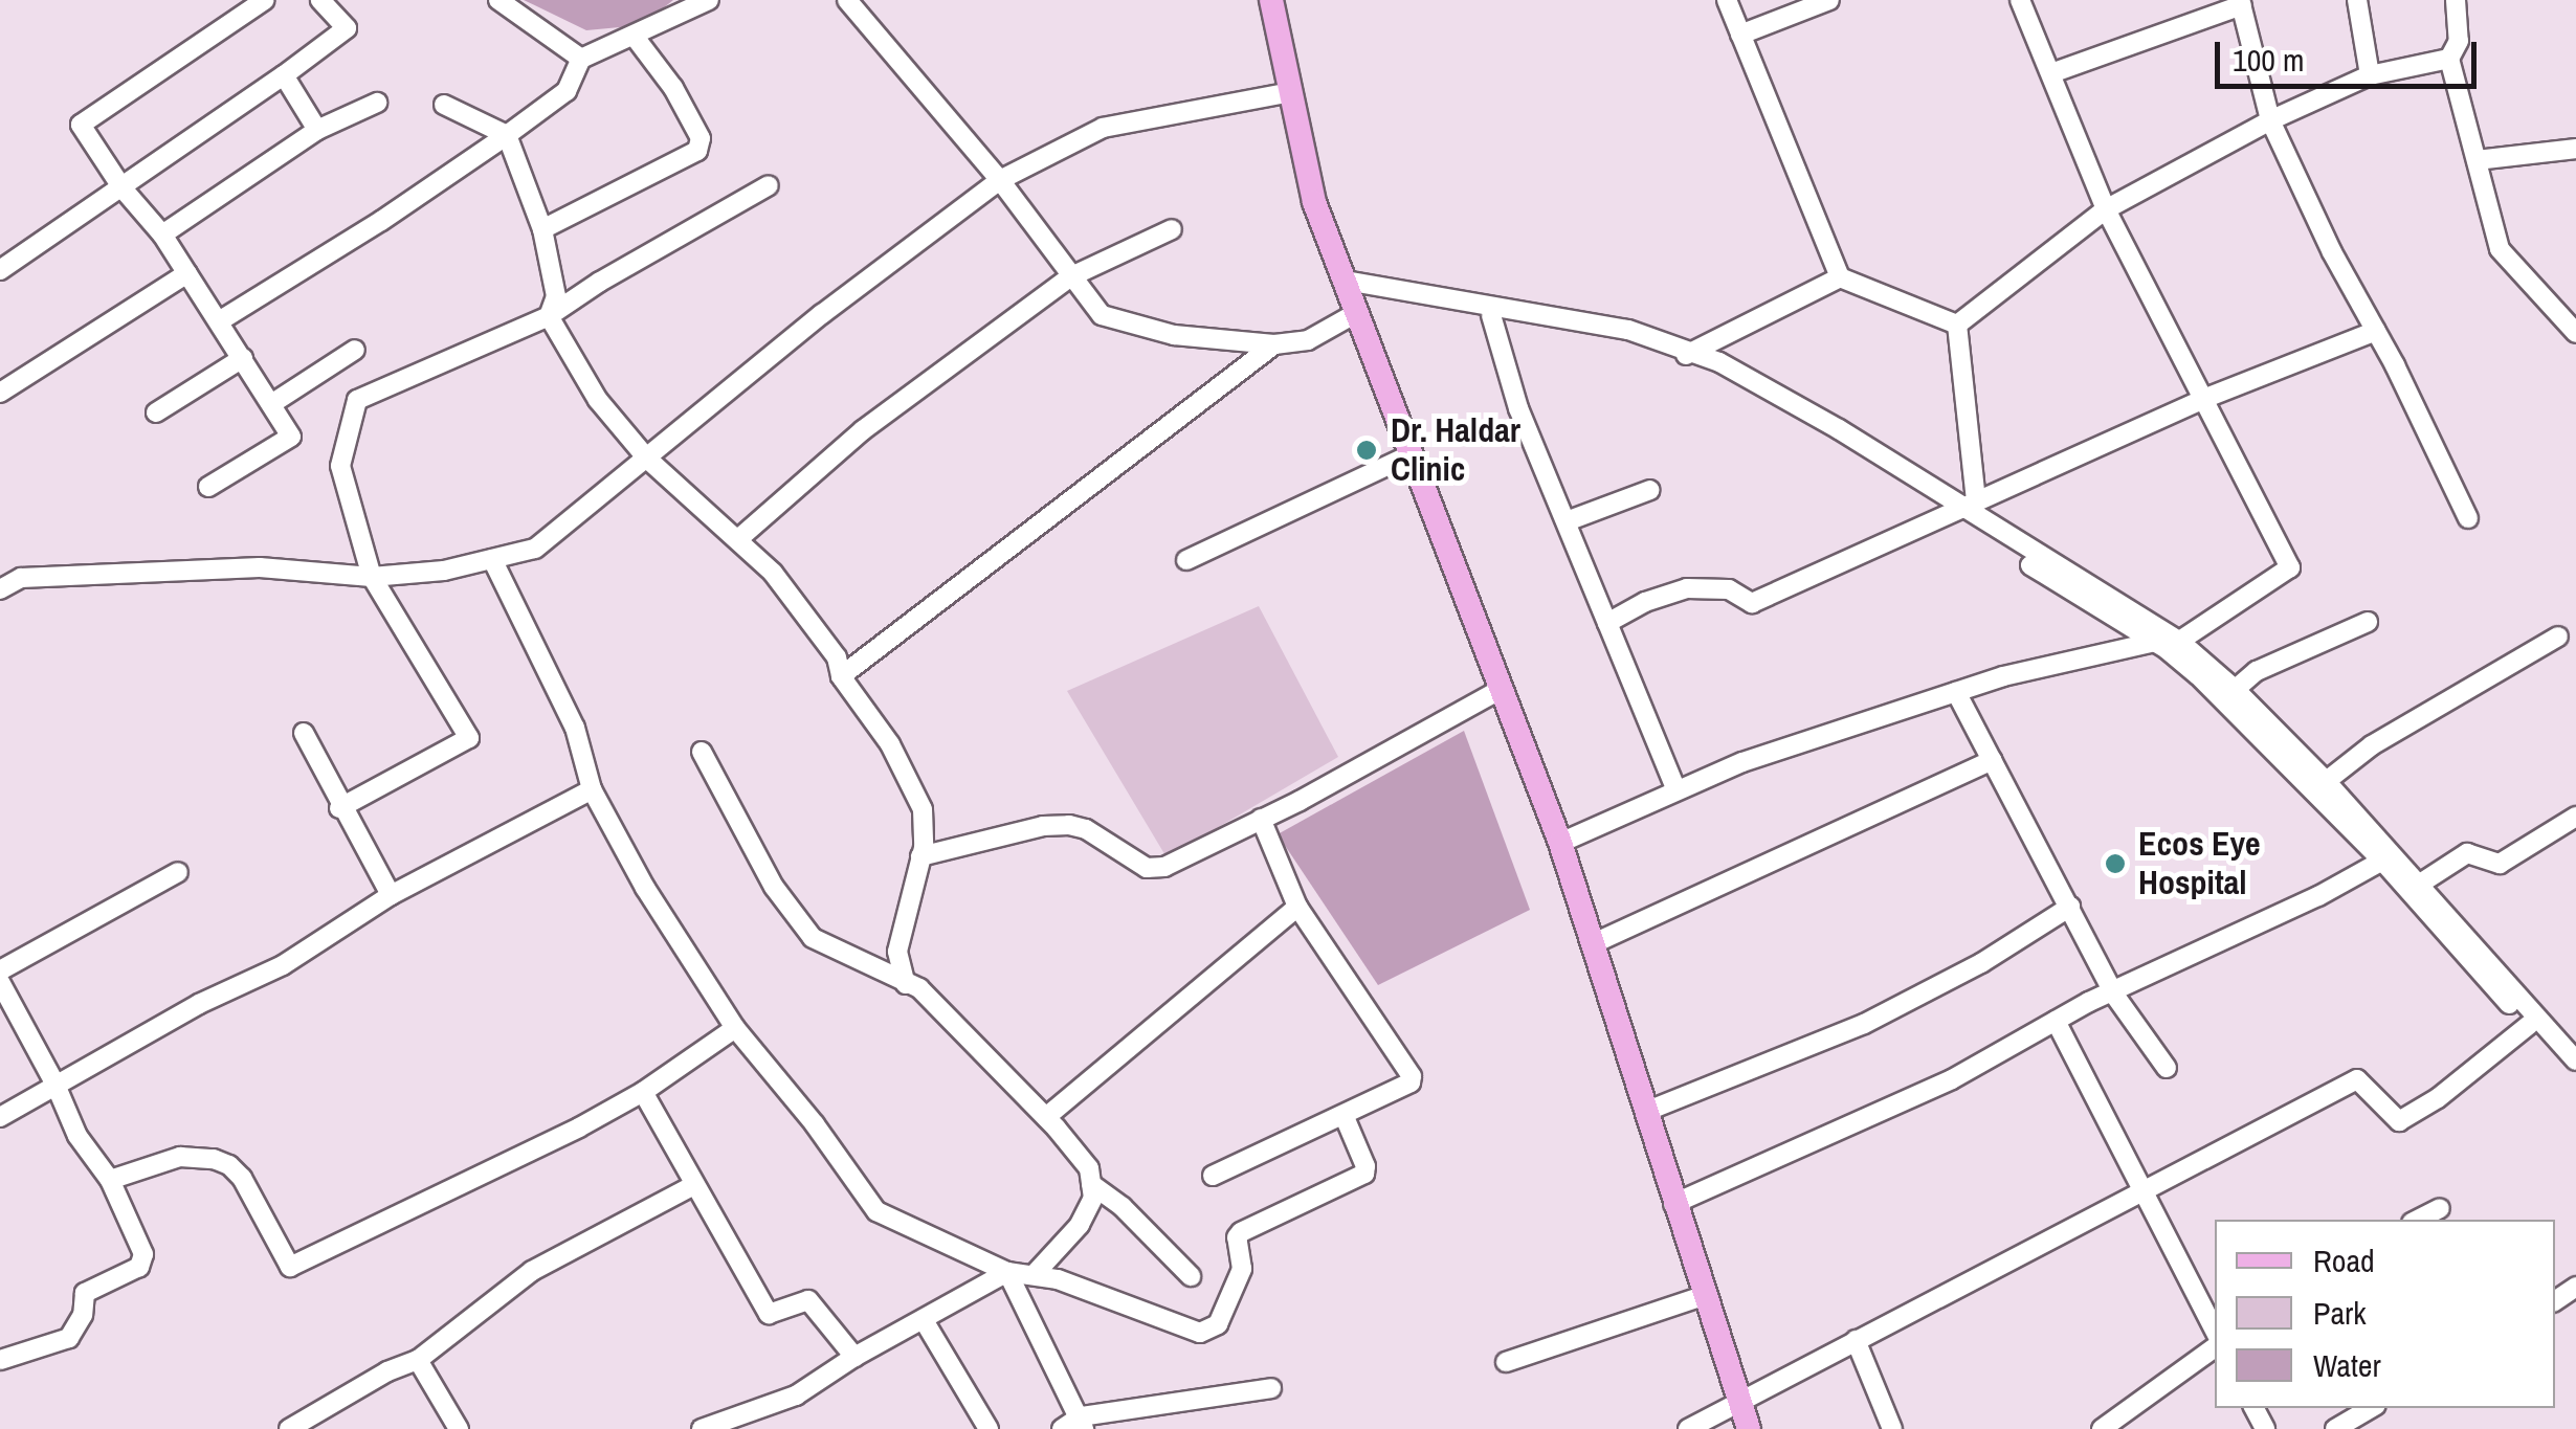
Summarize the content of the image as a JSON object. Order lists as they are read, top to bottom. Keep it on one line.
{"places":["Dr. Haldar Clinic","Ecos Eye Hospital"],"legend":["Road","Park","Water"],"scale_bar":"100 m"}
